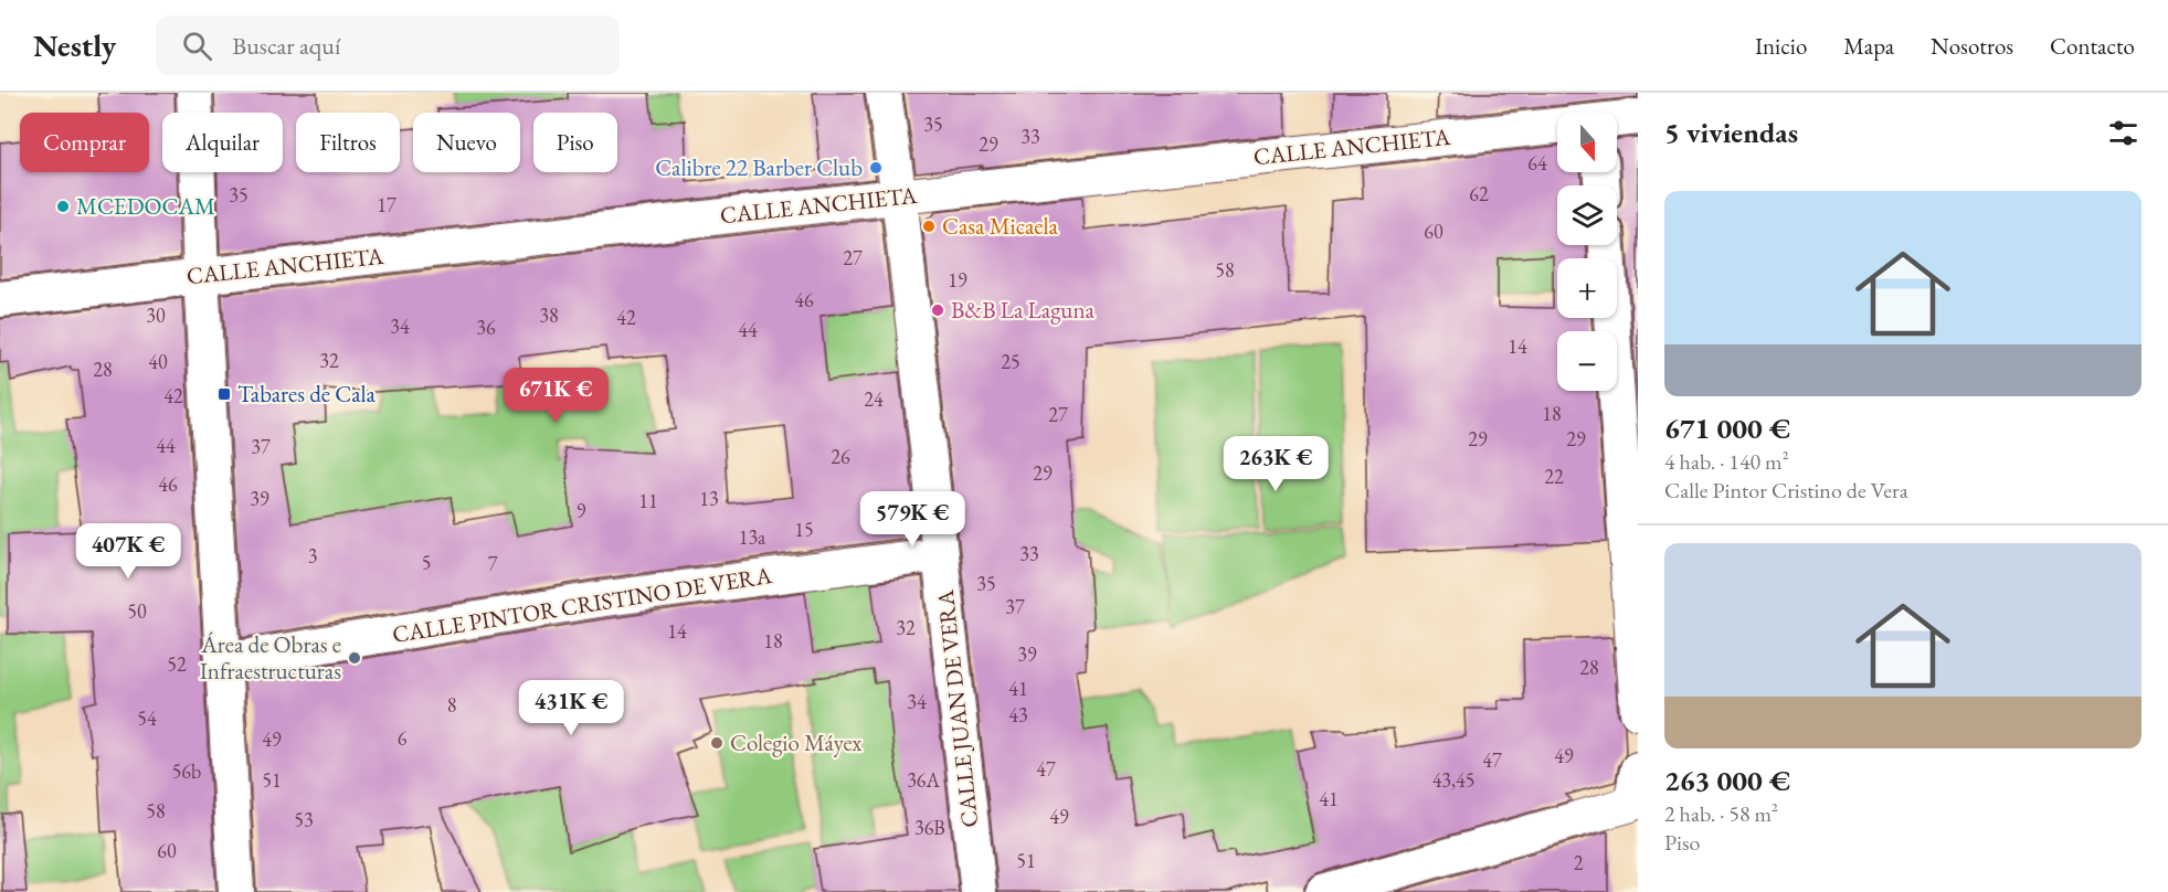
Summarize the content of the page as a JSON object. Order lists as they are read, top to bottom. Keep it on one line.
{"streets":{"street":["CALLE ANCHIETA","CALLE PINTOR CRISTINO DE VERA","CALLE JUAN DE VERA"]},"crossings":[["CALLE ANCHIETA","CALLE JUAN DE VERA"],["CALLE PINTOR CRISTINO DE VERA","CALLE JUAN DE VERA"]],"places":{"other":["Calibre 22 Barber Club","MCEDOCAM","Casa Micaela","B&B La Laguna","Área de Obras e Infraestructuras","Colegio Máyex"],"transit":["Tabares de Cala"]},"house_numbers":["35","33","29","64","62","35","17","60","27","58","19","46","30","38","42","34","36","44","14","32","40","25","28","42","24","18","27","29","29","44","37","26","29","22","46","39","13","11","9","15","13a","33","3","5","7","35","37","50","32","14","18","39","52","28","41","34","8","43","54","6","49","49","47","47","56b","51","36A","43,45","41","58","49","53","36B","60","51","2"],"north":"bottom","page":{"header":"Nestly","search":"Buscar aquí","nav":["Inicio","Mapa","Nosotros","Contacto"],"heading":"5 viviendas","map_buttons":["+","−"],"chip":["Comprar","Alquilar","Filtros","Nuevo","Piso"],"list":[{"name":"671 000 €","note":"4 hab. · 140 m² · Calle Pintor Cristino de Vera"},{"name":"263 000 €","note":"2 hab. · 58 m² · Piso"}],"price":["671K €","263K €","579K €","407K €","431K €"]}}
